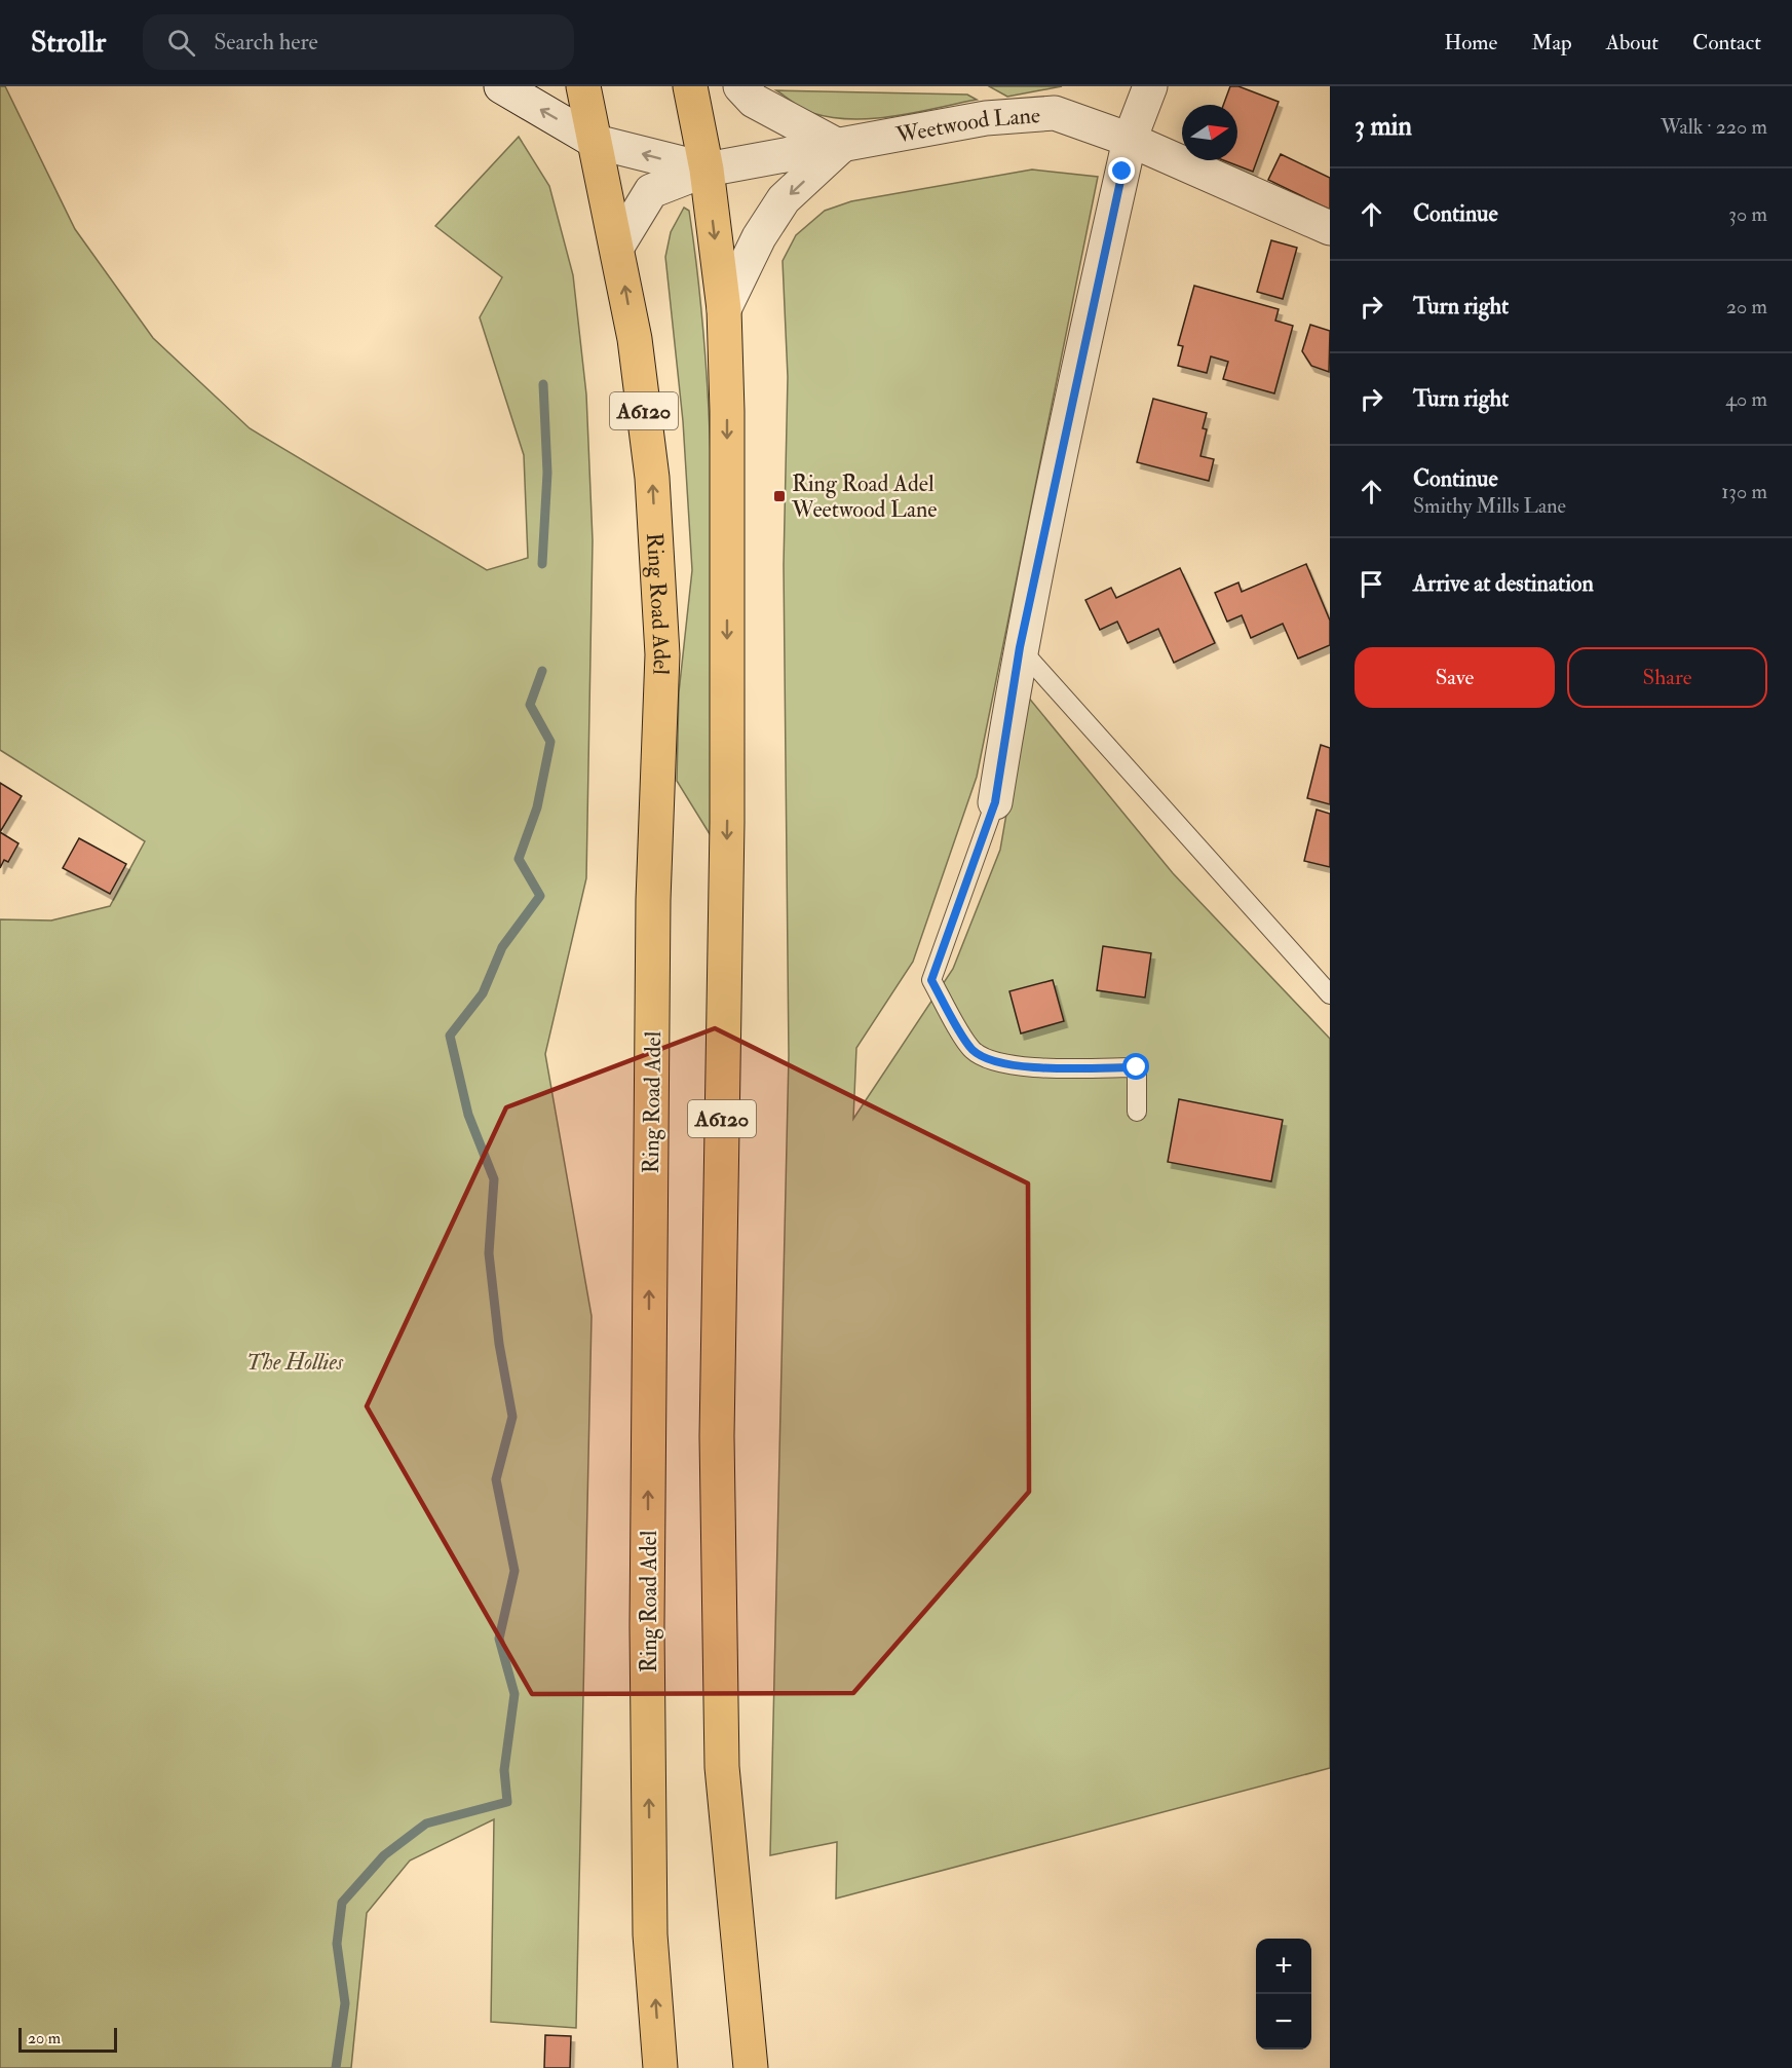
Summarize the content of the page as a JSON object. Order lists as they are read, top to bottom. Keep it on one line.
{"streets":{"highway":["A6120","Ring Road Adel"],"street":["Weetwood Lane"]},"crossings":[["Weetwood Lane","A6120"],["Weetwood Lane","Ring Road Adel"],["A6120","Ring Road Adel"]],"parks":["The Hollies"],"places":{"transit":["Ring Road Adel Weetwood Lane"]},"scale_bar":"20 m","north":"right","page":{"header":"Strollr","search":"Search here","nav":["Home","Map","About","Contact"],"heading":["3 min","Walk · 220 m"],"list":[["Continue","30 m"],["Turn right","20 m"],["Turn right","40 m"],["Continue","Smithy Mills Lane","130 m"],"Arrive at destination"],"buttons":["Save","Share"],"map_buttons":["+","−"],"scale":"20 m"}}
